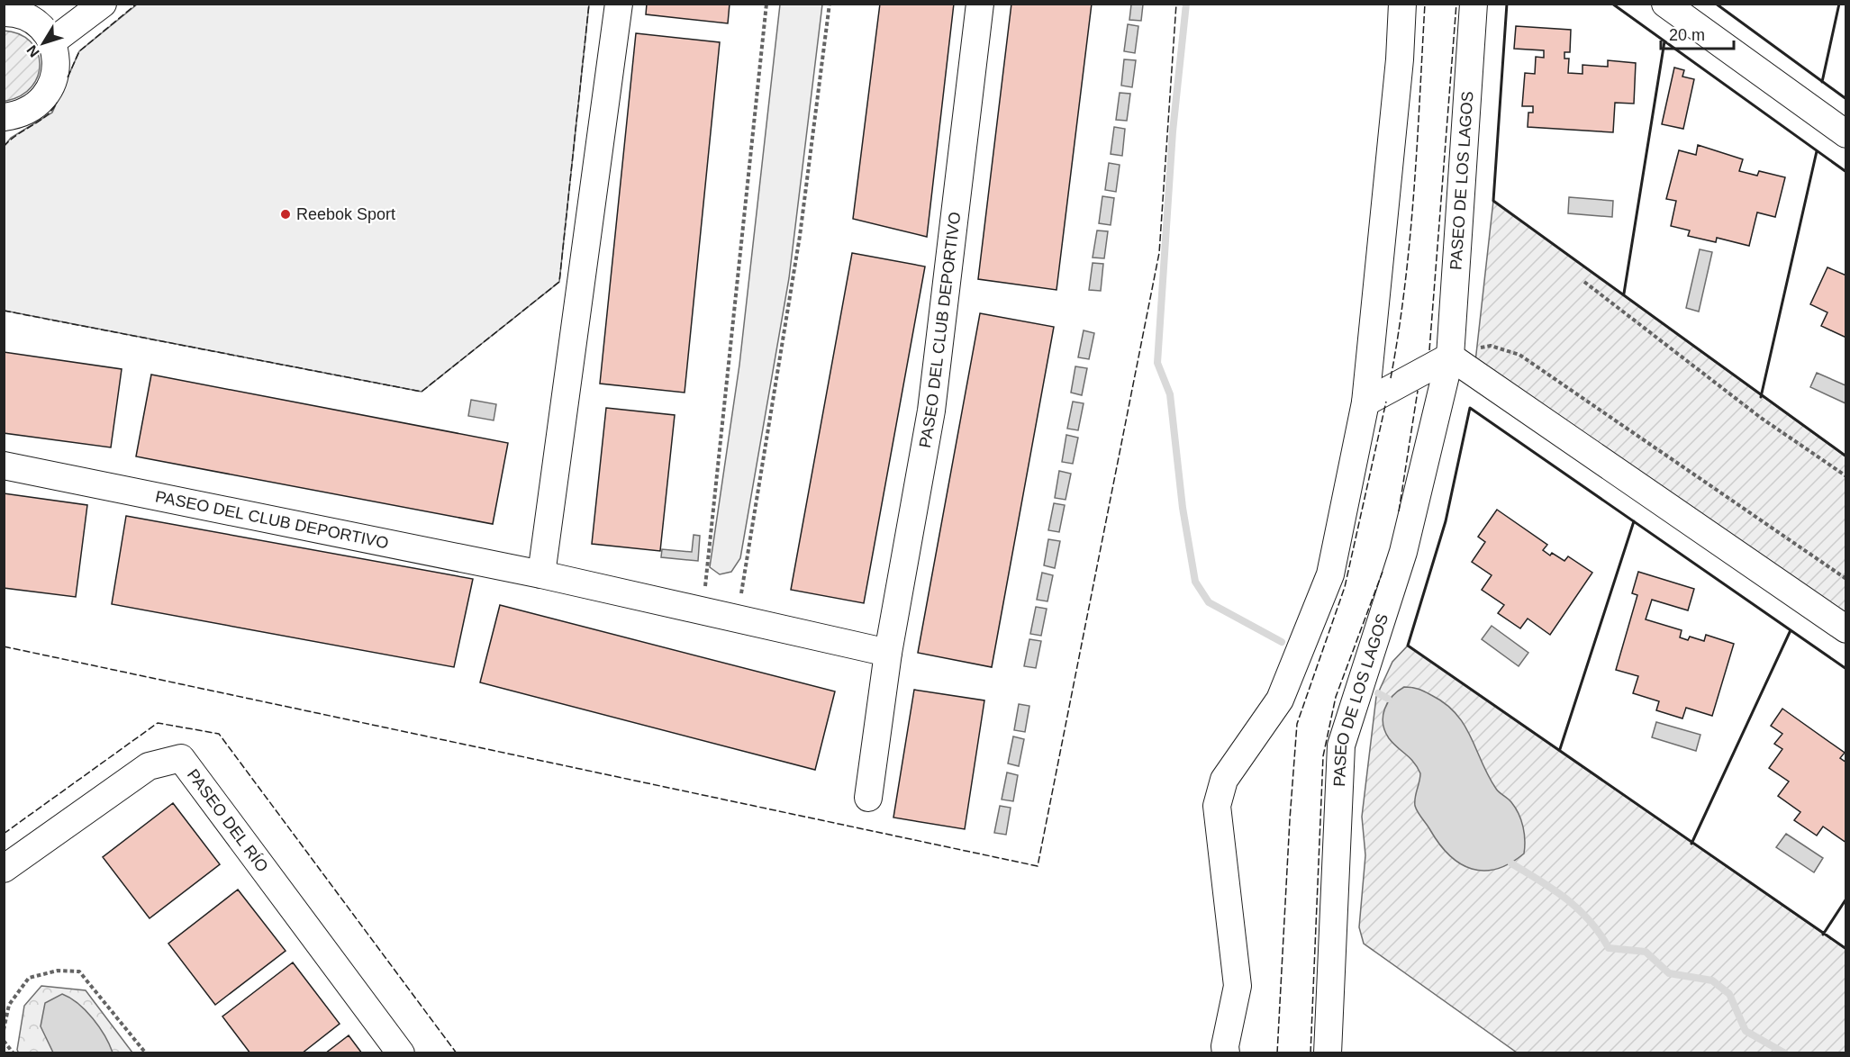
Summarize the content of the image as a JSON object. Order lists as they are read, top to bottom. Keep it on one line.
{"streets":{"street":["PASEO DE LOS LAGOS","PASEO DEL CLUB DEPORTIVO","PASEO DEL RÍO"]},"places":["Reebok Sport"],"scale_bar":"20 m","north":"bottom left"}
